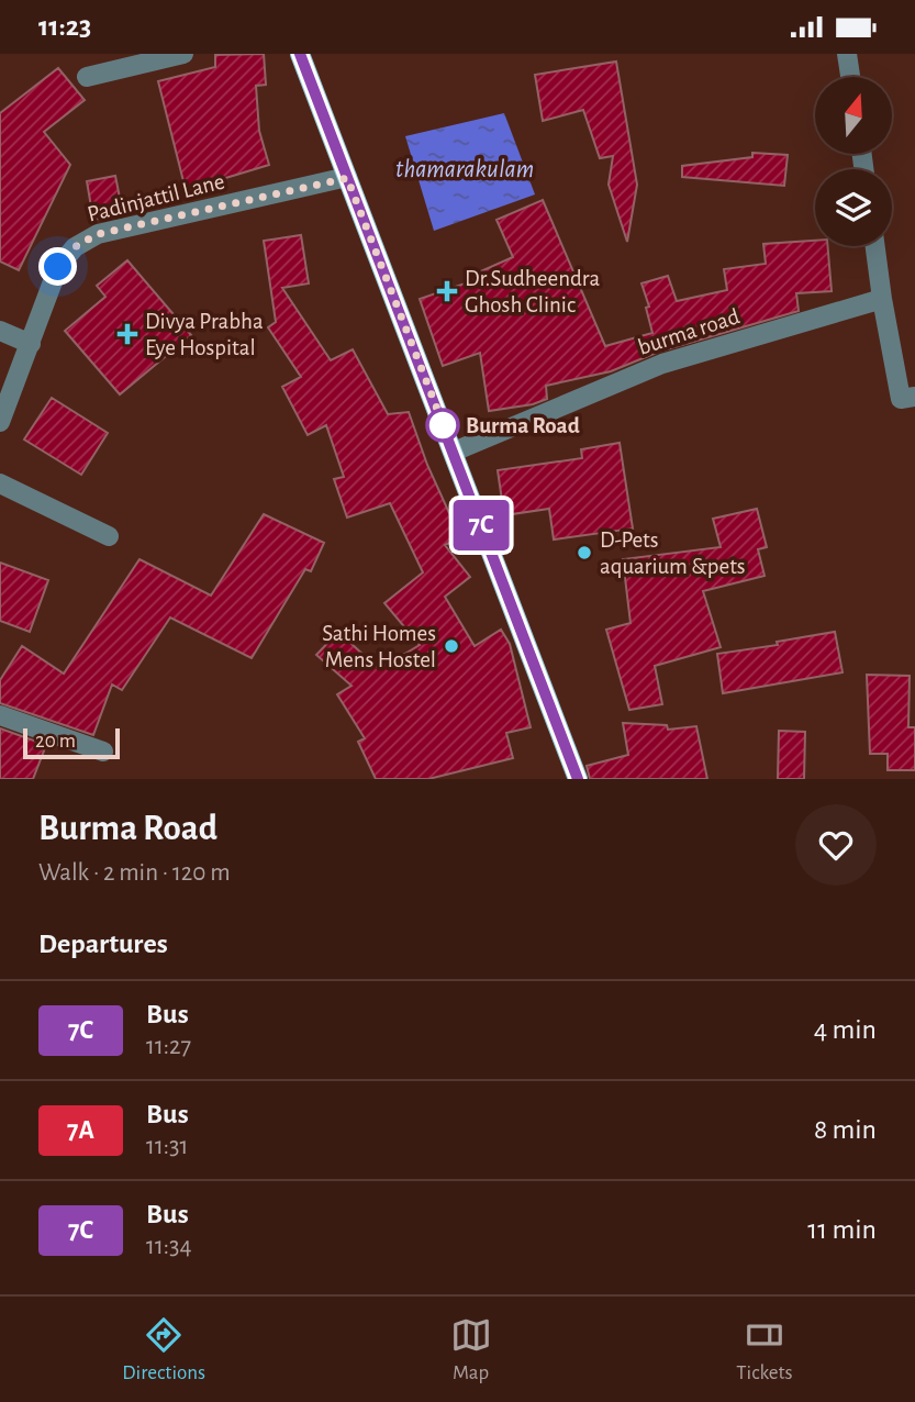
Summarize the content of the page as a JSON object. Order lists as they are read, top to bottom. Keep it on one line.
{"streets":{"street":["Padinjattil Lane","burma road"]},"water":["thamarakulam"],"places":{"health":["Dr.Sudheendra Ghosh Clinic","Divya Prabha Eye Hospital"],"other":["Burma Road","D-Pets aquarium &pets","Sathi Homes Mens Hostel"]},"lines":["bus line 7C"],"scale_bar":"20 m","north":"top","page":{"status":"11:23","on_map":"7C","scale":"20 m","heading":[["Burma Road","Walk · 2 min · 120 m"],"Departures"],"list":[{"mark":"7C","name":"Bus","note":"11:27","value":"4 min"},{"mark":"7A","name":"Bus","note":"11:31","value":"8 min"},{"mark":"7C","name":"Bus","note":"11:34","value":"11 min"}],"tabs":["Directions","Map","Tickets"]}}
